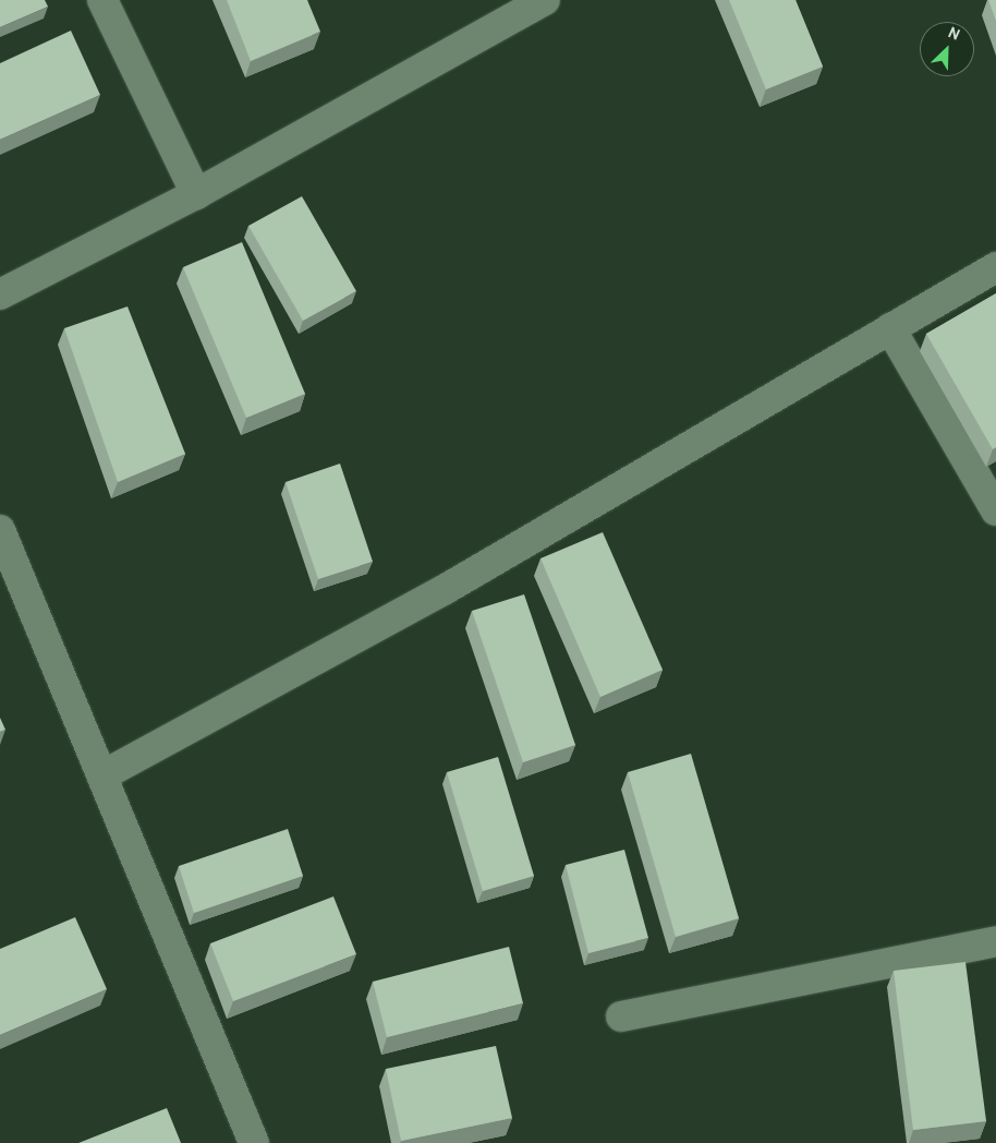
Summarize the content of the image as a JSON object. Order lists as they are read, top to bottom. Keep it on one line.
{"north":"top right"}
